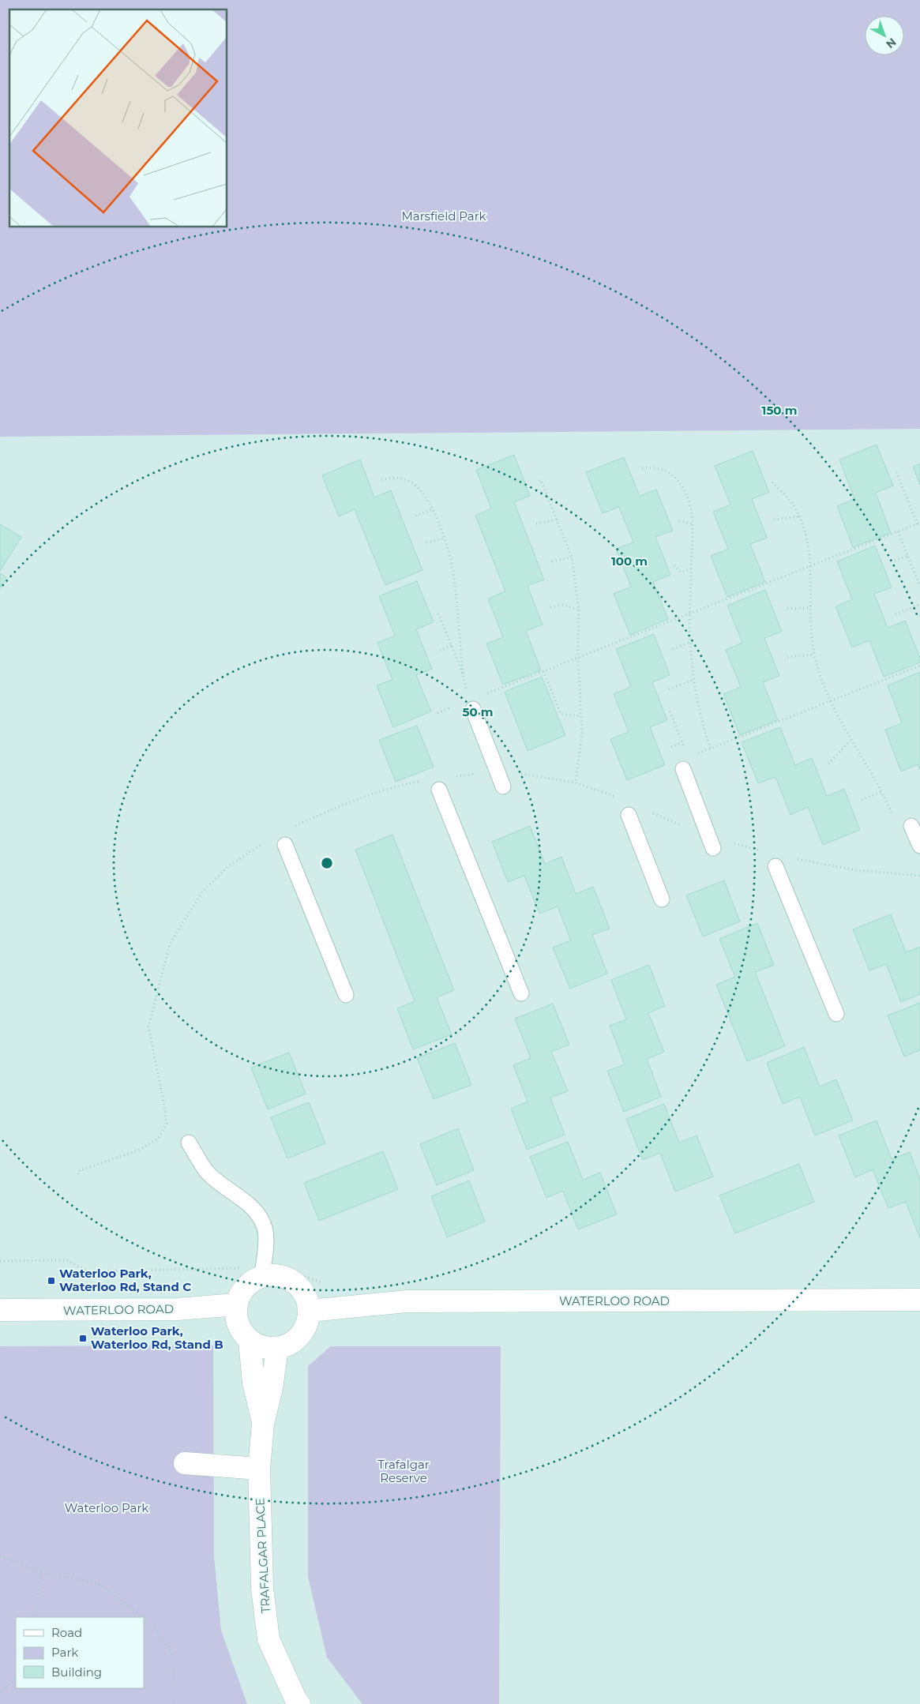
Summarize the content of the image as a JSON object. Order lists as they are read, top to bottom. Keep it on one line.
{"streets":{"street":["WATERLOO ROAD","TRAFALGAR PLACE"]},"crossings":[["WATERLOO ROAD","TRAFALGAR PLACE"]],"parks":["Marsfield Park","Trafalgar Reserve","Waterloo Park"],"places":{"transit":["Waterloo Park, Waterloo Rd, Stand C","Waterloo Park, Waterloo Rd, Stand B"]},"legend":["Road","Park","Building"],"north":"bottom right","rings":["150 m","100 m","50 m"]}
